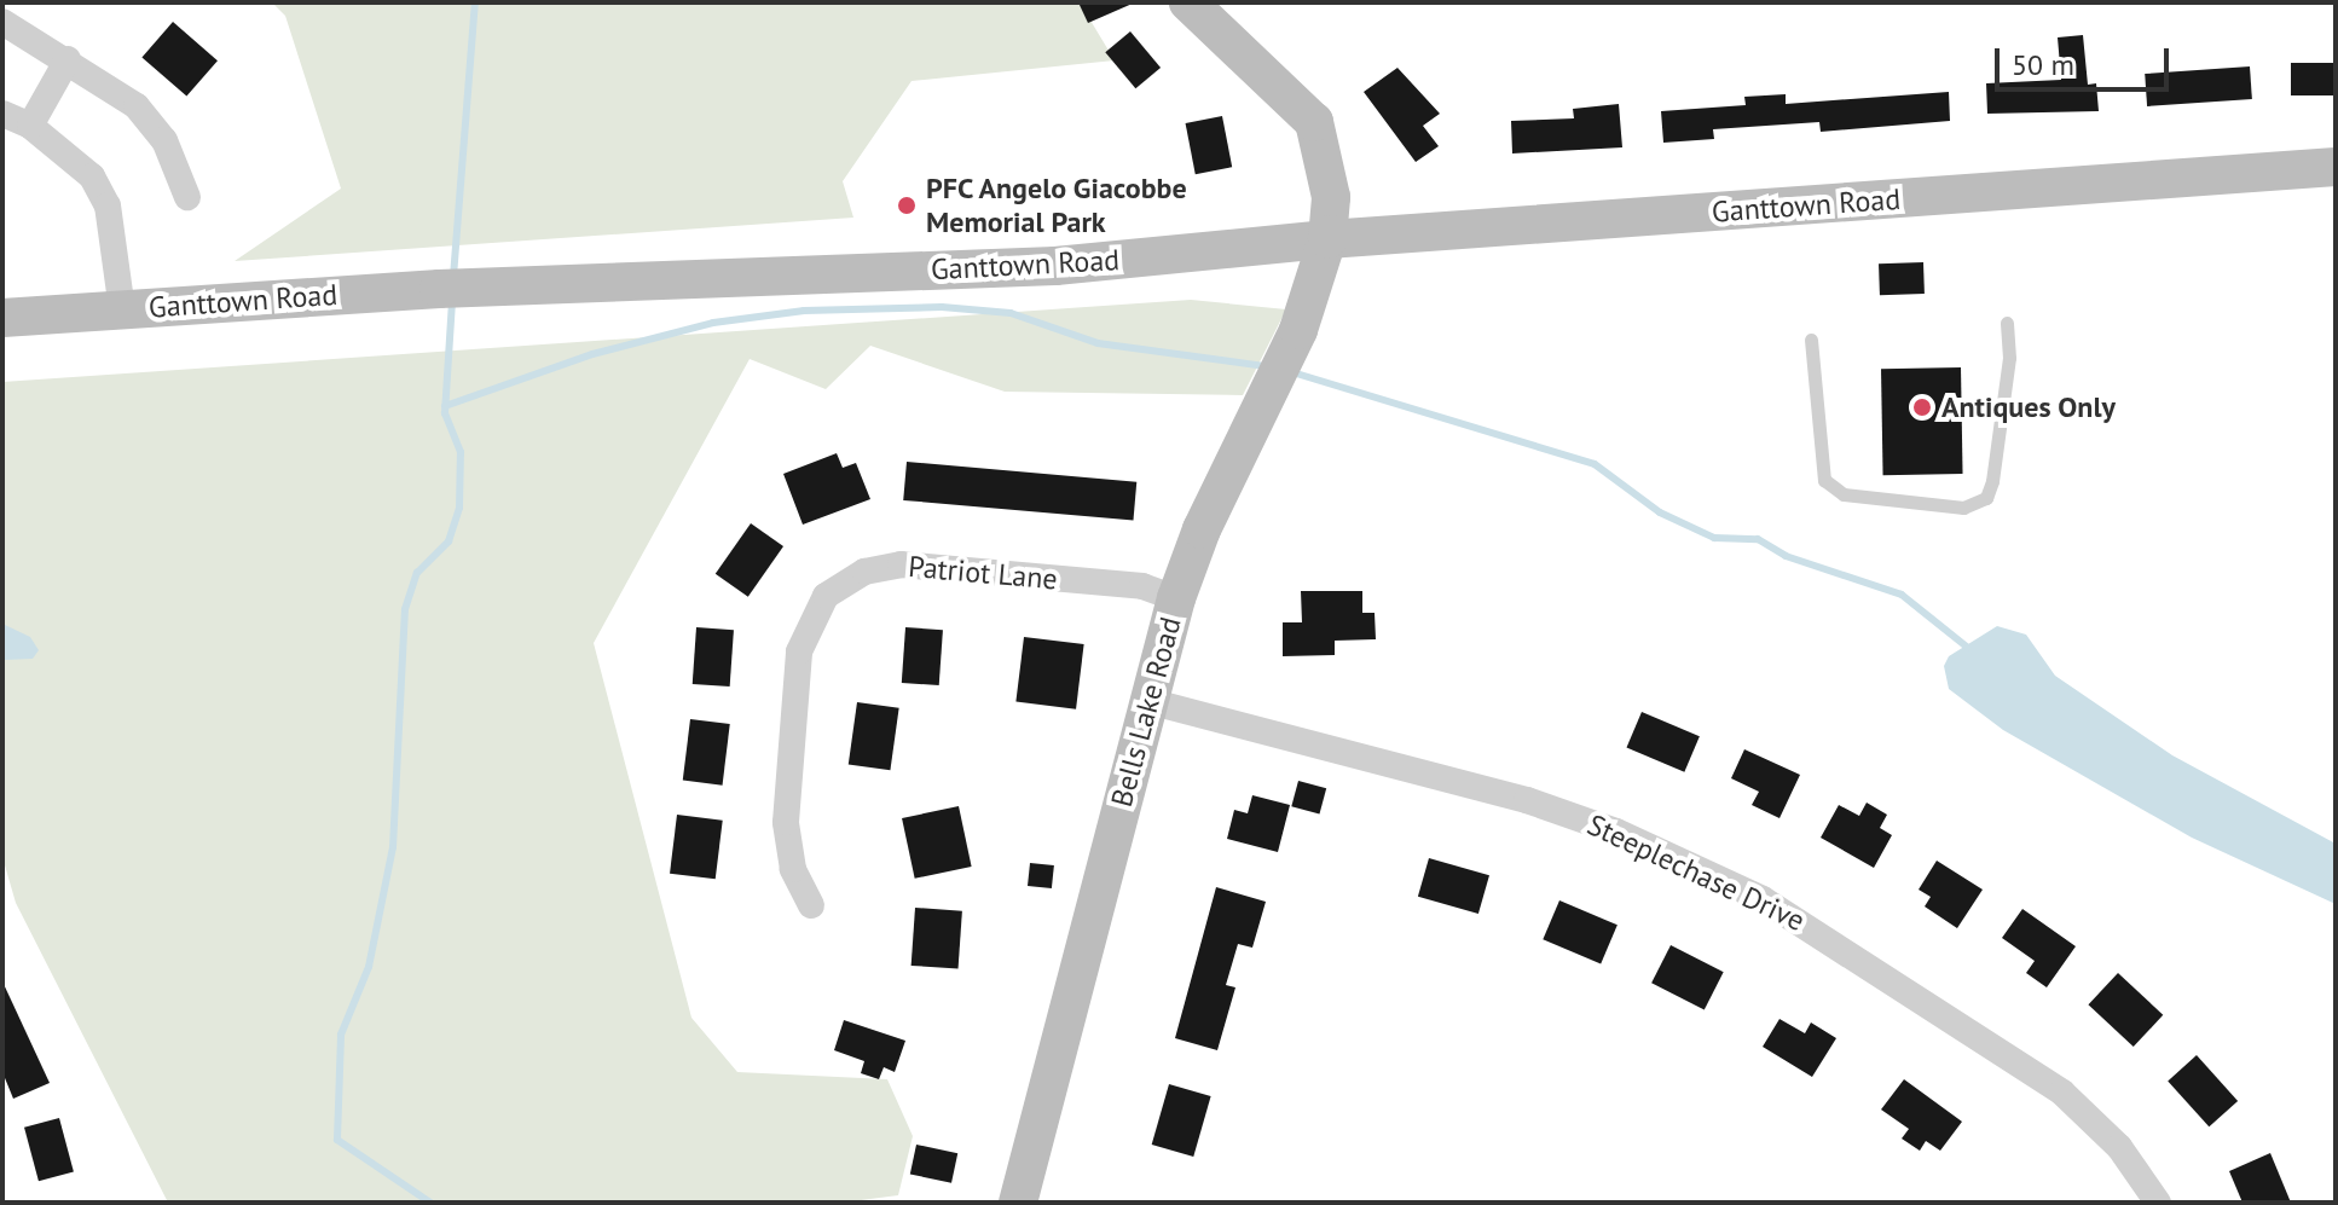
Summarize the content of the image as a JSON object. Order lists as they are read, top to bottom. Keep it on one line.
{"streets":{"street":["Ganttown Road","Patriot Lane","Bells Lake Road","Steeplechase Drive"]},"crossings":[["Ganttown Road","Bells Lake Road"],["Patriot Lane","Bells Lake Road"],["Bells Lake Road","Steeplechase Drive"]],"places":["PFC Angelo Giacobbe Memorial Park","Antiques Only"],"scale_bar":"50 m"}
